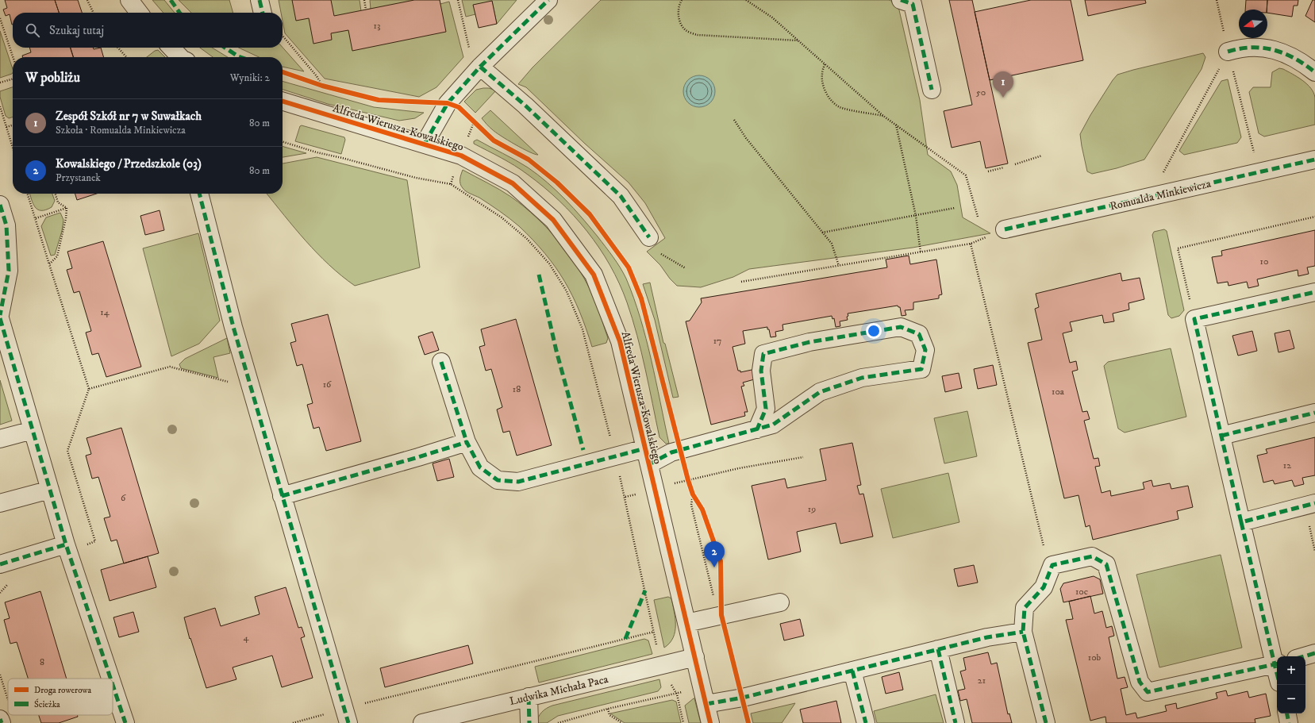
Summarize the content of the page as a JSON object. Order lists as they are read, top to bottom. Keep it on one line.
{"streets":{"street":["Alfreda Wierusza-Kowalskiego","Romualda Minkiewicza","Ludwika Michała Paca"]},"crossings":[["Alfreda Wierusza-Kowalskiego","Ludwika Michała Paca"]],"house_numbers":["13","50","10","14","17","16","18","10a","12","6","19","10c","4","10b","8","21"],"legend":["Droga rowerowa","Ścieżka"],"north":"left","page":{"search":"Szukaj tutaj","heading":["W pobliżu","Wyniki: 2"],"pins":["1","2"],"list":[{"mark":"1","name":"Zespół Szkół nr 7 w Suwałkach","note":"Szkoła · Romualda Minkiewicza","value":"80 m"},{"mark":"2","name":"Kowalskiego / Przedszkole (03)","note":"Przystanek","value":"80 m"}],"map_buttons":["+","−"]}}
